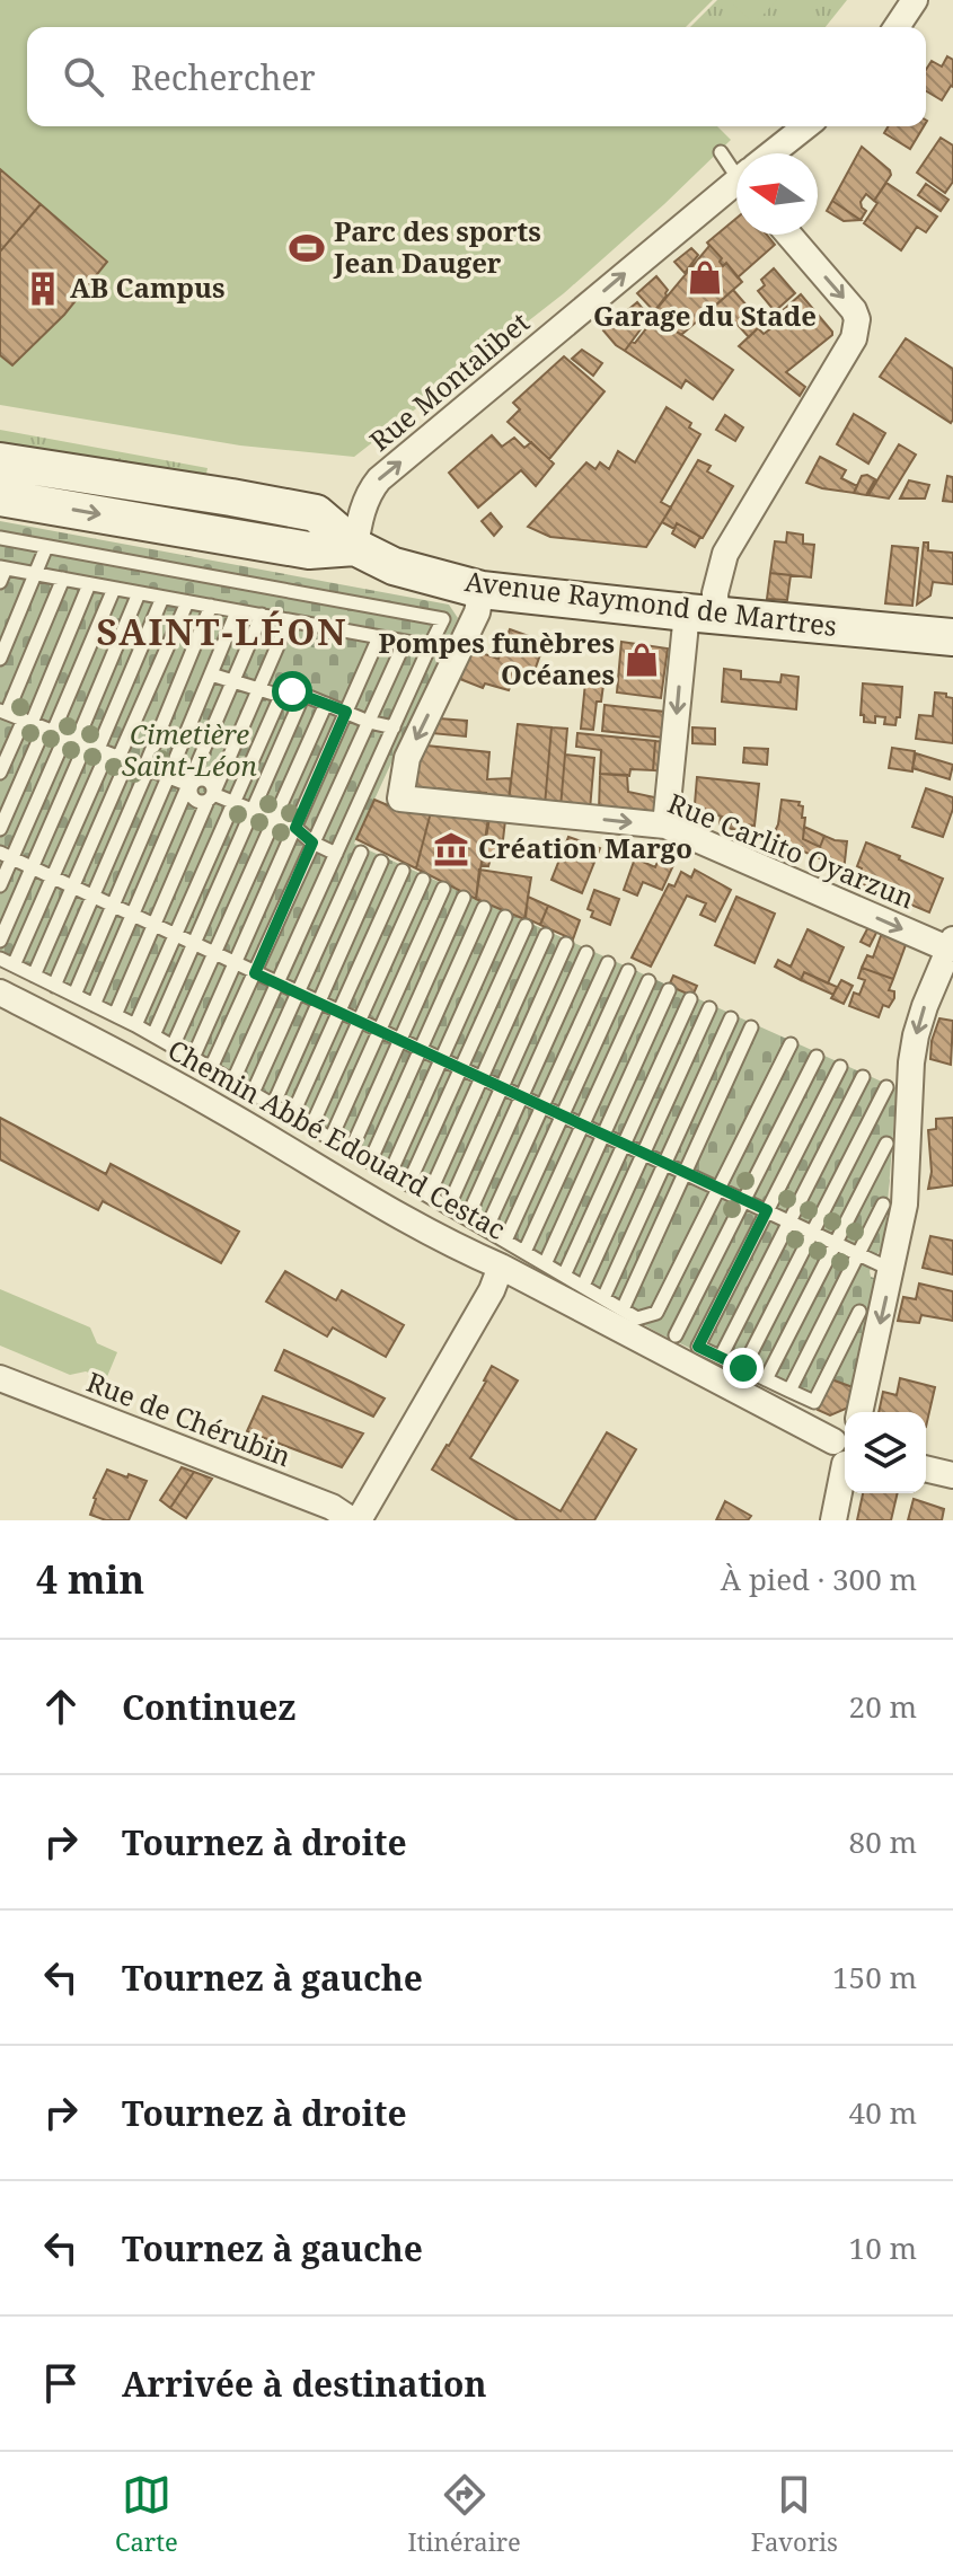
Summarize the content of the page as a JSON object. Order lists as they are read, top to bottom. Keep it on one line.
{"streets":{"main road":["Avenue Raymond de Martres"],"street":["Rue Montalibet","Rue Carlito Oyarzun","Chemin Abbé Edouard Cestac","Rue de Chérubin"]},"crossings":[["Rue Montalibet","Avenue Raymond de Martres"],["Avenue Raymond de Martres","Rue Carlito Oyarzun"]],"one_way":["Rue Montalibet"],"districts":["SAINT-LÉON"],"parks":["Cimetière Saint-Léon"],"places":{"sports":["Parc des sports Jean Dauger"],"shop":["Garage du Stade","Pompes funèbres Océanes"],"building":["AB Campus"],"museum":["Création Margo"]},"north":"left","page":{"search":"Rechercher","heading":["4 min","À pied · 300 m"],"list":[["Continuez","20 m"],["Tournez à droite","80 m"],["Tournez à gauche","150 m"],["Tournez à droite","40 m"],["Tournez à gauche","10 m"],"Arrivée à destination"],"nav":["Carte","Itinéraire","Favoris"]}}
